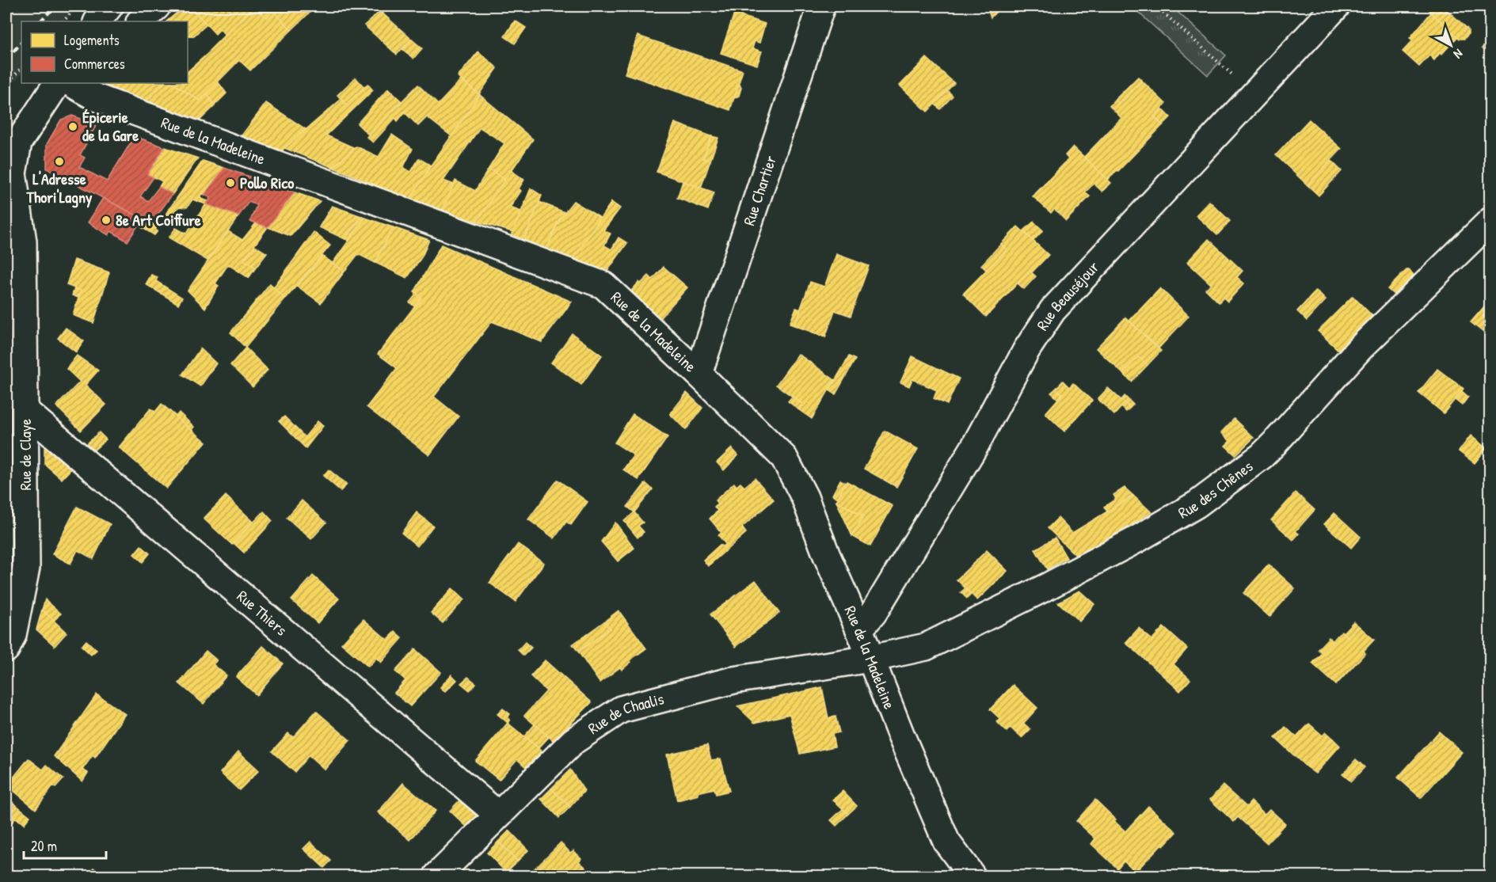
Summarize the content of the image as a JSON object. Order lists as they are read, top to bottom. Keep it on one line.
{"streets":{"street":["Rue de la Madeleine","Rue Chartier","Rue Beauséjour","Rue de Claye","Rue des Chênes","Rue Thiers","Rue de Chaalis"]},"crossings":[["Rue de la Madeleine","Rue Chartier"],["Rue de la Madeleine","Rue Beauséjour"],["Rue de la Madeleine","Rue des Chênes"],["Rue de la Madeleine","Rue de Chaalis"],["Rue de Claye","Rue Thiers"],["Rue des Chênes","Rue de Chaalis"],["Rue Thiers","Rue de Chaalis"]],"places":["Épicerie de la Gare","L'Adresse Thori'Lagny","Pollo Rico","8e Art Coiffure"],"legend":["Logements","Commerces"],"scale_bar":"20 m","north":"bottom right"}
